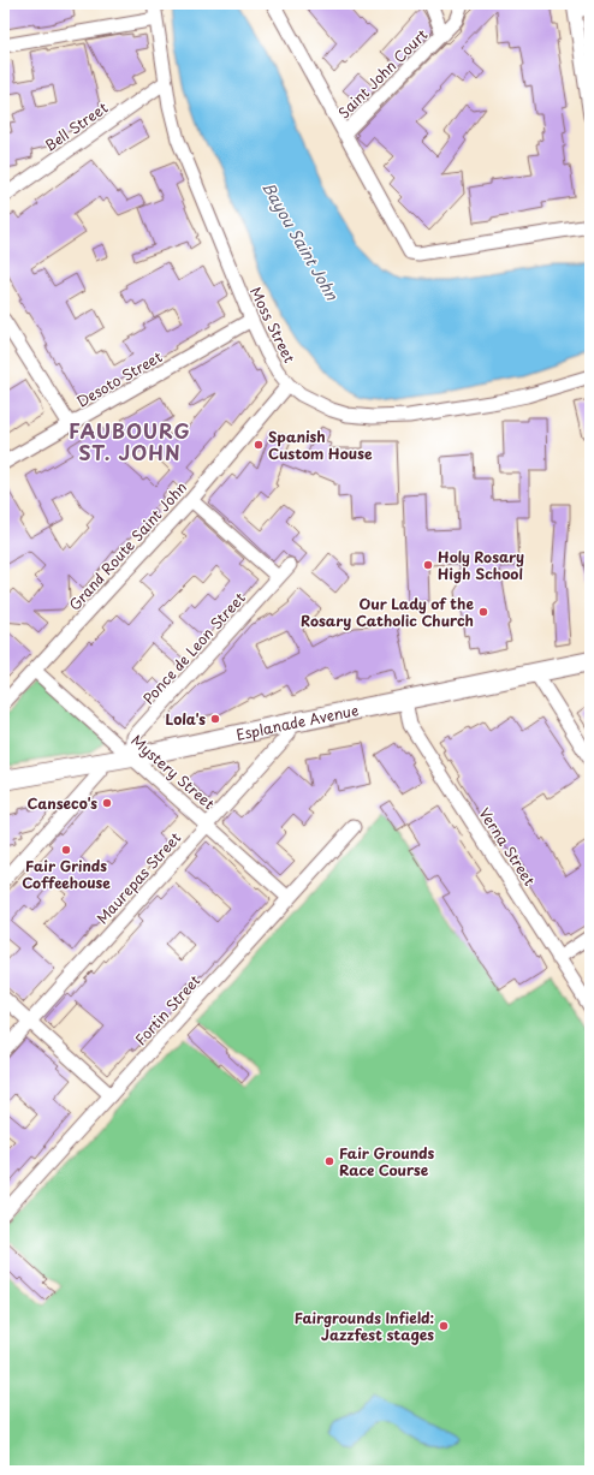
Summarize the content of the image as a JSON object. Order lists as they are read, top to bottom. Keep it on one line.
{"streets":{"street":["Saint John Court","Bell Street","Moss Street","Desoto Street","Grand Route Saint John","Ponce de Leon Street","Esplanade Avenue","Mystery Street","Verna Street","Maurepas Street","Fortin Street"]},"crossings":[["Bell Street","Moss Street"],["Moss Street","Desoto Street"],["Moss Street","Grand Route Saint John"],["Grand Route Saint John","Mystery Street"],["Ponce de Leon Street","Esplanade Avenue"],["Ponce de Leon Street","Mystery Street"],["Esplanade Avenue","Mystery Street"],["Esplanade Avenue","Verna Street"],["Esplanade Avenue","Maurepas Street"],["Mystery Street","Maurepas Street"],["Mystery Street","Fortin Street"]],"districts":["FAUBOURG ST. JOHN"],"water":["Bayou Saint John"],"places":["Spanish Custom House","Holy Rosary High School","Our Lady of the Rosary Catholic Church","Lola's","Canseco's","Fair Grinds Coffeehouse","Fair Grounds Race Course","Fairgrounds Infield: Jazzfest stages"]}
